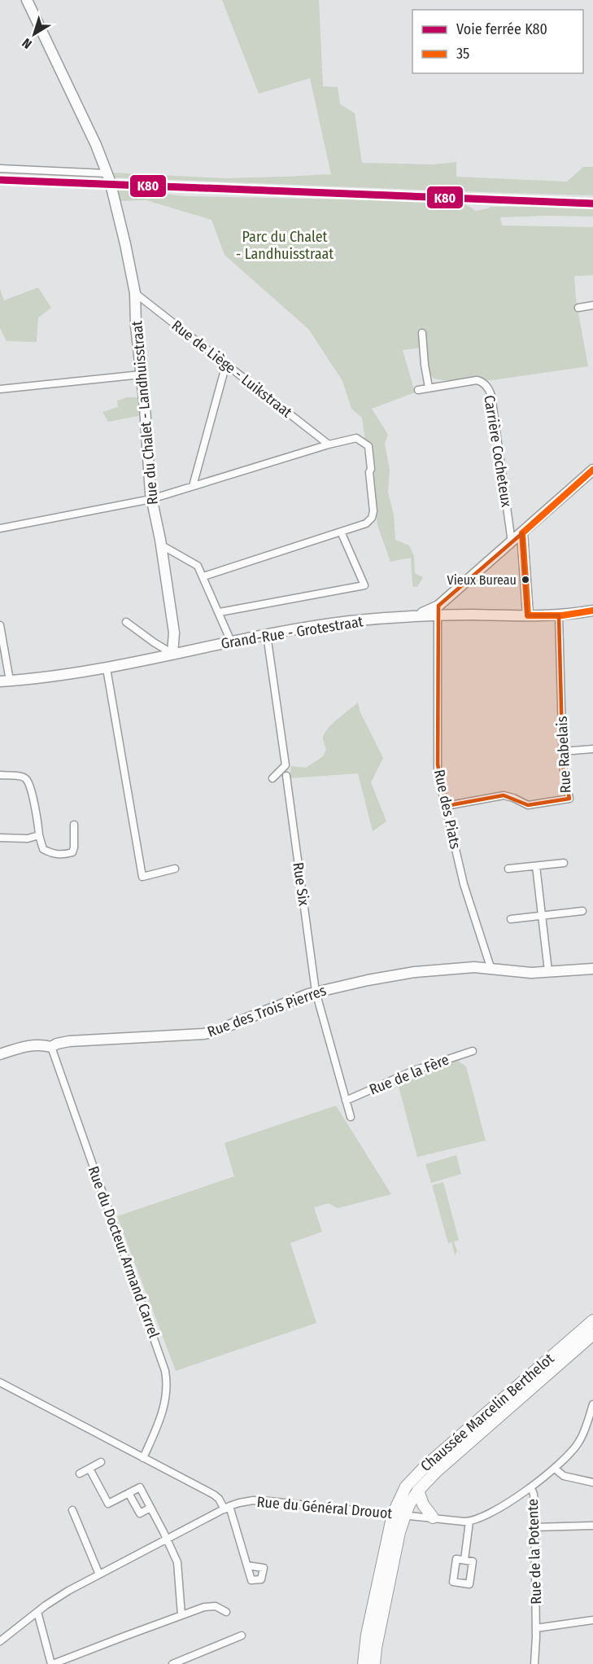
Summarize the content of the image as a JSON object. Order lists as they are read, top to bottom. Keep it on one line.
{"streets":{"main road":["Chaussée Marcelin Berthelot"],"street":["Rue de Liège - Luikstraat","Rue du Chalet - Landhuisstraat","Carrière Cocheteux","Grand-Rue - Grotestraat","Rue Rabelais","Rue des Piats","Rue Six","Rue des Trois Pierres","Rue de la Fère","Rue du Docteur Armand Carrel","Rue du Général Drouot","Rue de la Potente"]},"crossings":[["Rue de Liège - Luikstraat","Rue du Chalet - Landhuisstraat"],["Rue du Chalet - Landhuisstraat","Grand-Rue - Grotestraat"],["Grand-Rue - Grotestraat","Rue Rabelais"],["Grand-Rue - Grotestraat","Rue des Piats"],["Rue Rabelais","Rue des Piats"],["Rue des Piats","Rue des Trois Pierres"],["Rue Six","Rue des Trois Pierres"],["Rue des Trois Pierres","Rue du Docteur Armand Carrel"],["Chaussée Marcelin Berthelot","Rue du Général Drouot"],["Rue du Général Drouot","Rue de la Potente"]],"parks":["Parc du Chalet - Landhuisstraat"],"places":["Vieux Bureau"],"lines":["rail line K80","transit line 35"],"legend":["Voie ferrée K80","35"],"north":"bottom left"}
